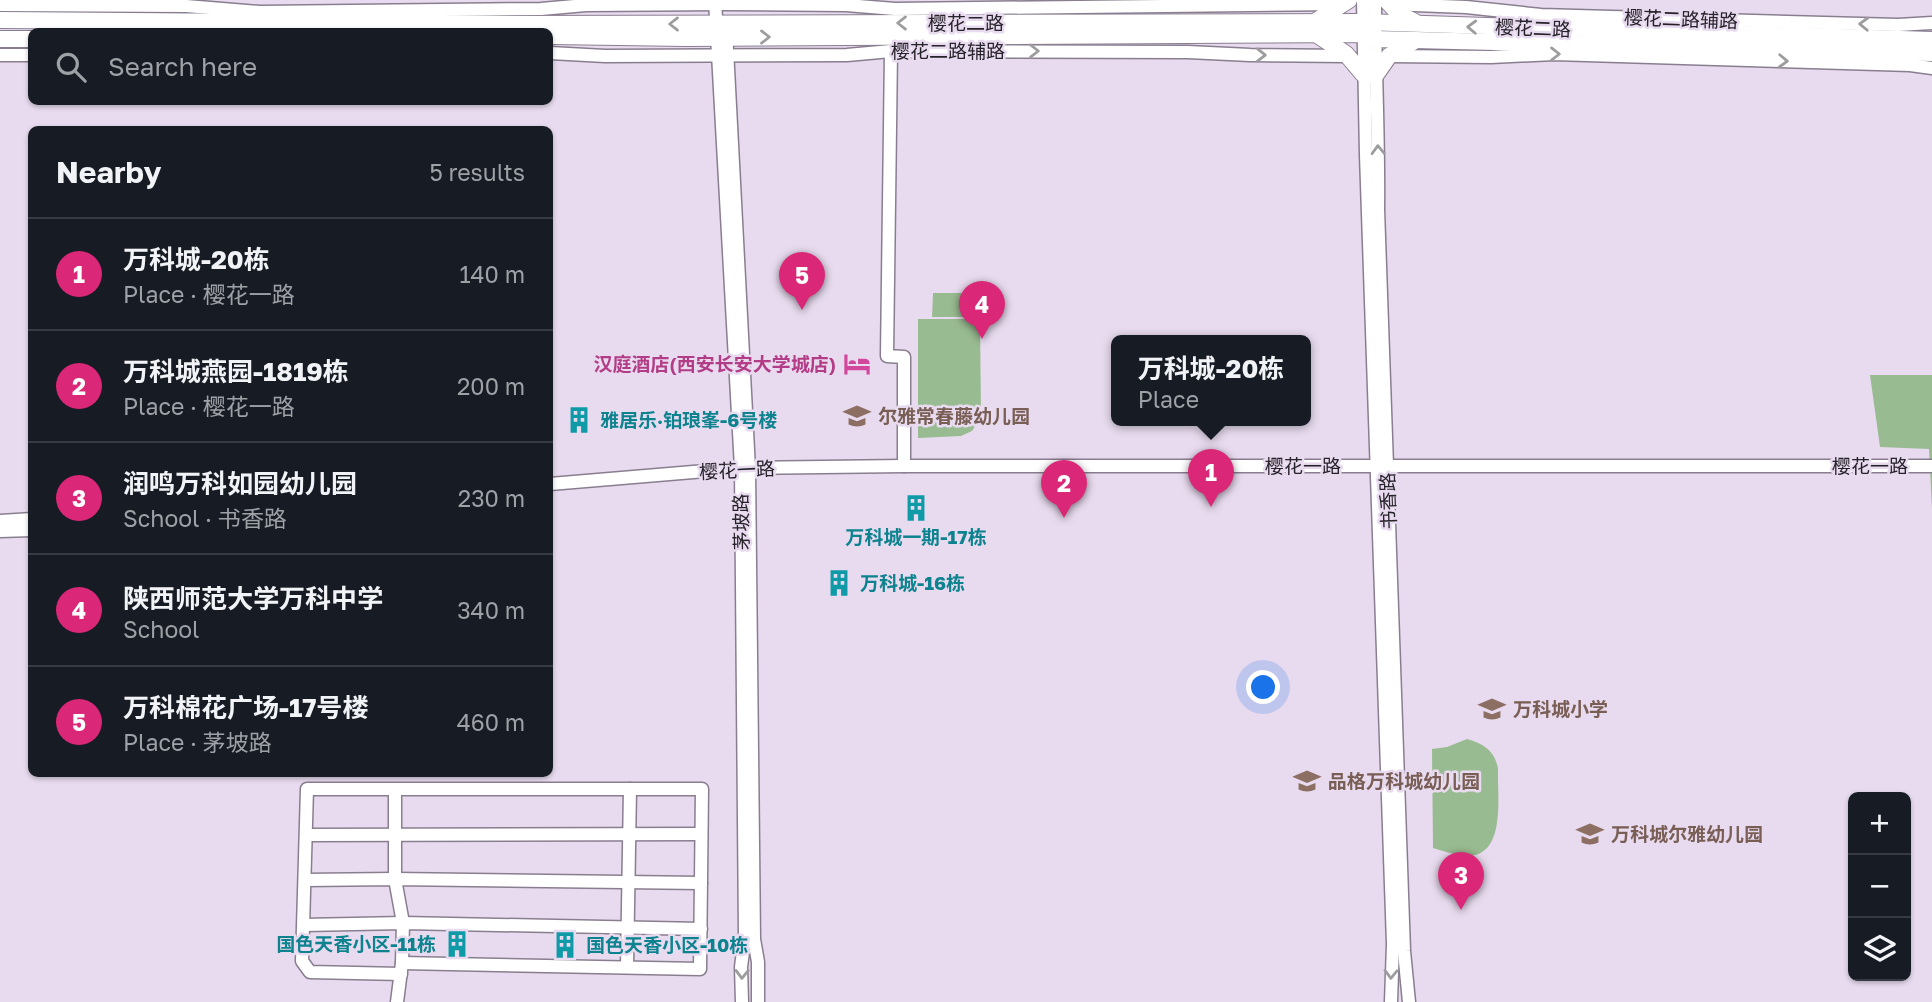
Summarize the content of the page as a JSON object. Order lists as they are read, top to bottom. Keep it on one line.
{"streets":{"main road":["樱花二路"],"street":["樱花二路辅路","樱花一路","书香路","茅坡路"]},"crossings":[["樱花二路辅路","书香路"],["樱花二路辅路","茅坡路"],["樱花二路","书香路"],["樱花二路","茅坡路"],["樱花一路","书香路"],["樱花一路","茅坡路"]],"places":{"hotel":["汉庭酒店(西安长安大学城店)"],"school or university":["尔雅常春藤幼儿园","万科城小学","品格万科城幼儿园","万科城尔雅幼儿园"],"building":["雅居乐·铂琅峯-6号楼","万科城一期-17栋","万科城-16栋","国色天香小区-11栋","国色天香小区-10栋"]},"page":{"search":"Search here","heading":["Nearby","5 results"],"list":[{"mark":"1","name":"万科城-20栋","note":"Place · 樱花一路","value":"140 m"},{"mark":"2","name":"万科城燕园-1819栋","note":"Place · 樱花一路","value":"200 m"},{"mark":"3","name":"润鸣万科如园幼儿园","note":"School · 书香路","value":"230 m"},{"mark":"4","name":"陕西师范大学万科中学","note":"School","value":"340 m"},{"mark":"5","name":"万科棉花广场-17号楼","note":"Place · 茅坡路","value":"460 m"}],"pins":["5","4","1","2","3"],"popup":["万科城-20栋","Place"],"map_buttons":["+","−"]}}
